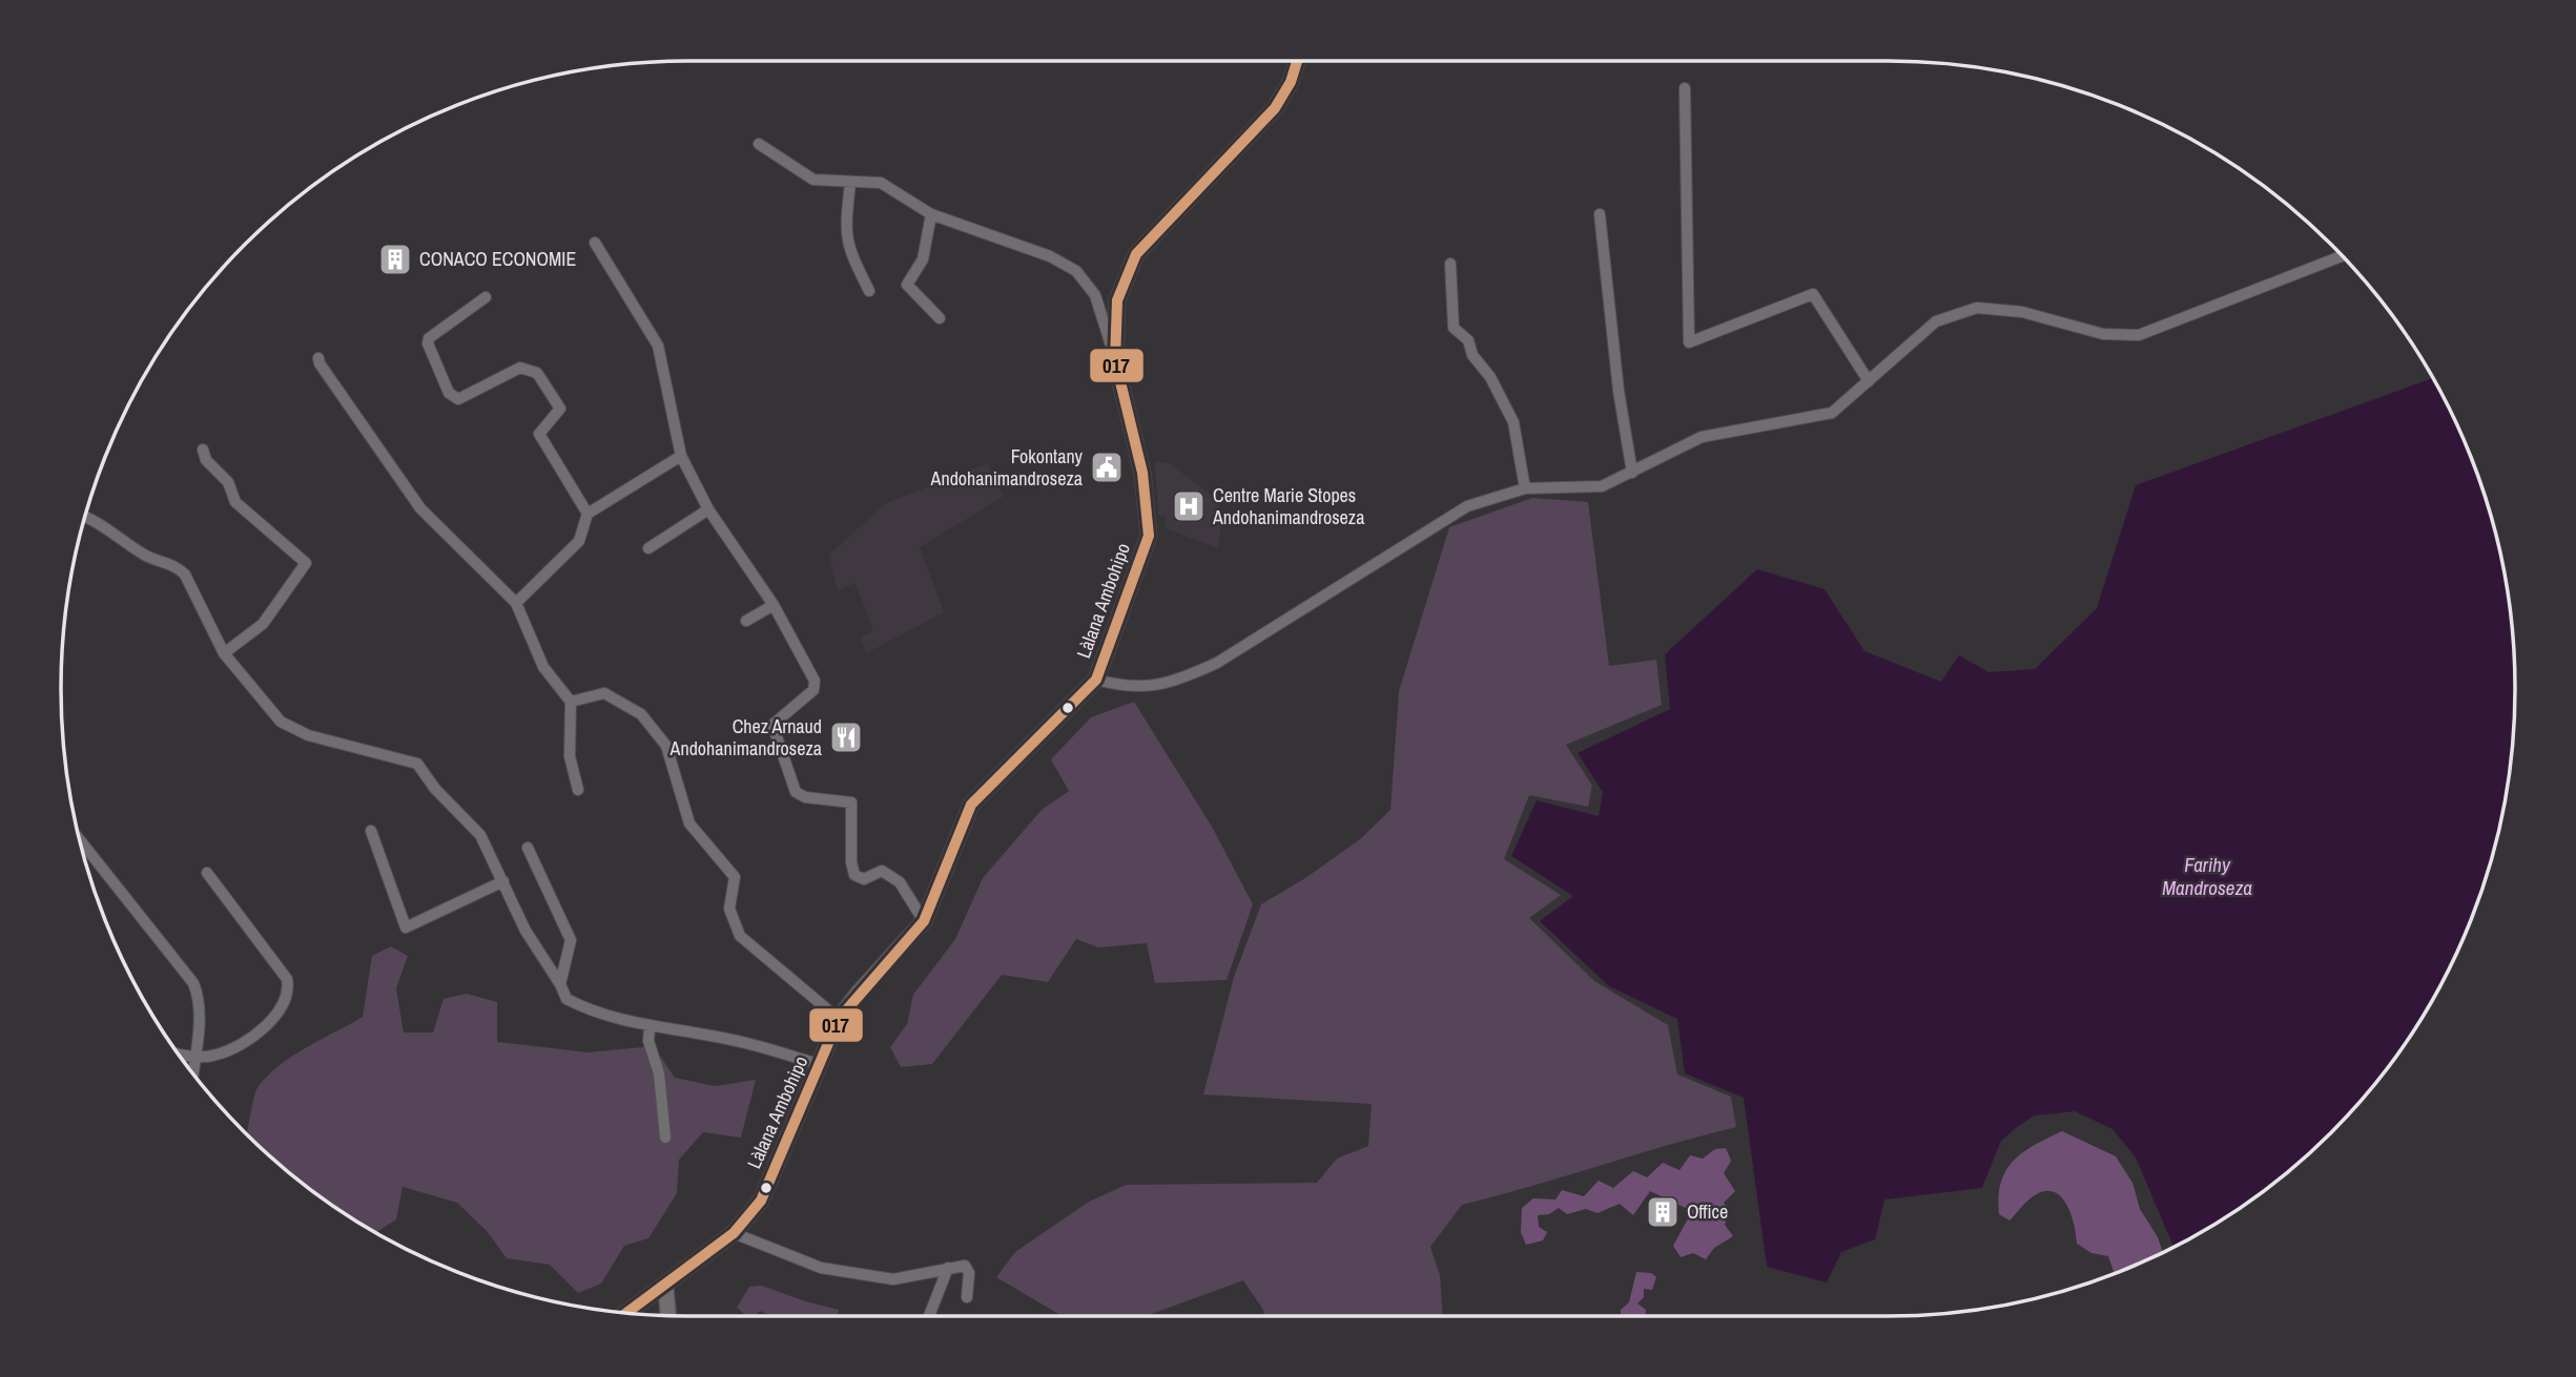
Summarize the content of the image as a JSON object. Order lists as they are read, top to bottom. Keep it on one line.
{"streets":{"street":["Làlana Ambohipo"]},"water":["Farihy Mandroseza"],"places":{"building":["CONACO ECONOMIE","Office"],"public building":["Fokontany Andohanimandroseza"],"hospital":["Centre Marie Stopes Andohanimandroseza"],"restaurant":["Chez Arnaud Andohanimandroseza"]},"lines":["transit line 017"]}
